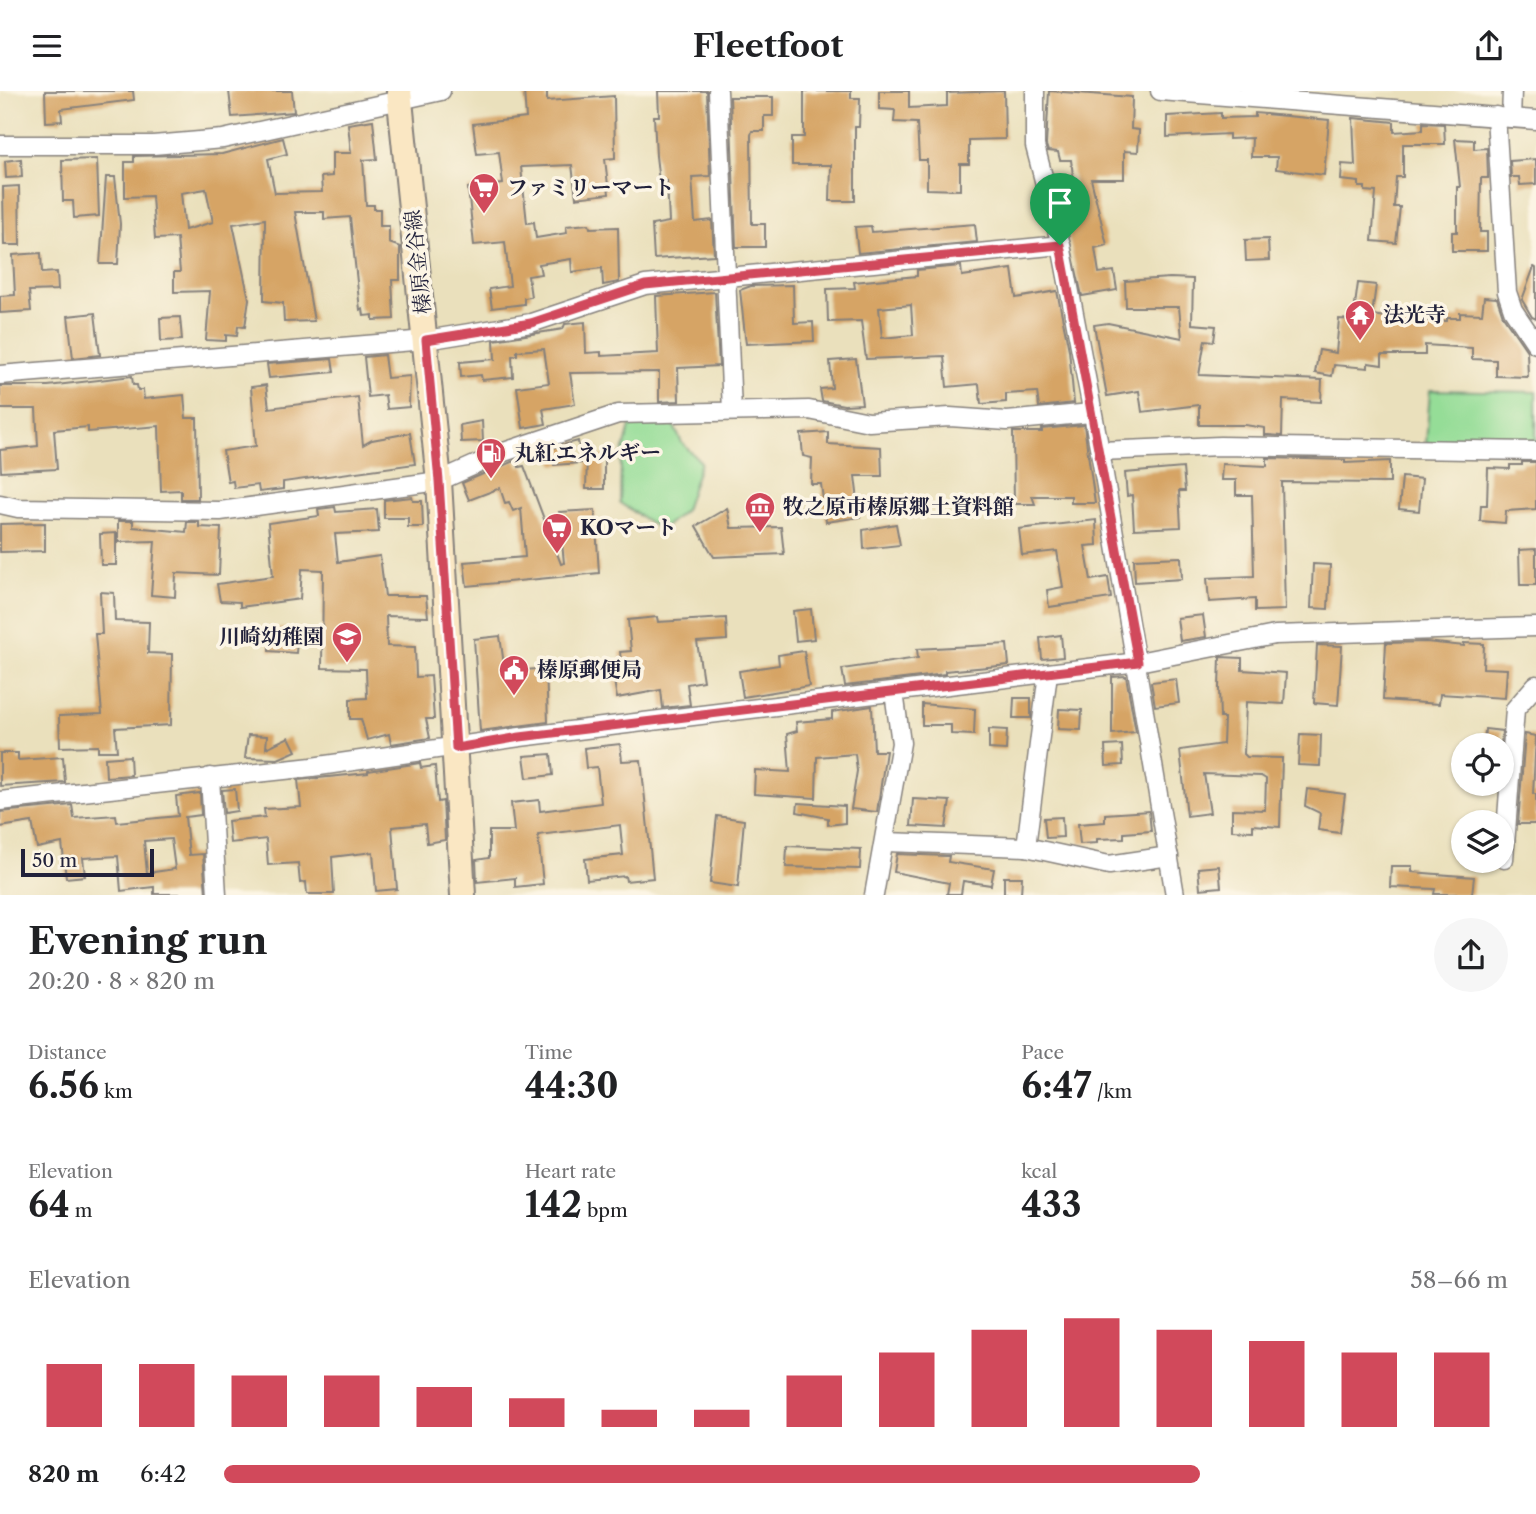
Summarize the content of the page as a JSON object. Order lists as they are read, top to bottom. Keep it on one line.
{"streets":{"main road":["榛原金谷線"]},"places":{"supermarket":["ファミリーマート","KOマート"],"temple":["法光寺"],"fuel station":["丸紅エネルギー"],"museum":["牧之原市榛原郷土資料館"],"school or university":["川崎幼稚園"],"public building":["榛原郵便局"]},"scale_bar":"50 m","page":{"header":"Fleetfoot","scale":"50 m","heading":["Evening run","20:20 · 8 × 820 m"],"stats":[["Distance","6.56 km"],["Time","44:30"],["Pace","6:47 /km"],["Elevation","64 m"],["Heart rate","142 bpm"],["kcal","433"]],"chart":["Elevation","58–66 m"],"list":[{"name":"820 m","note":"6:42"}]}}
